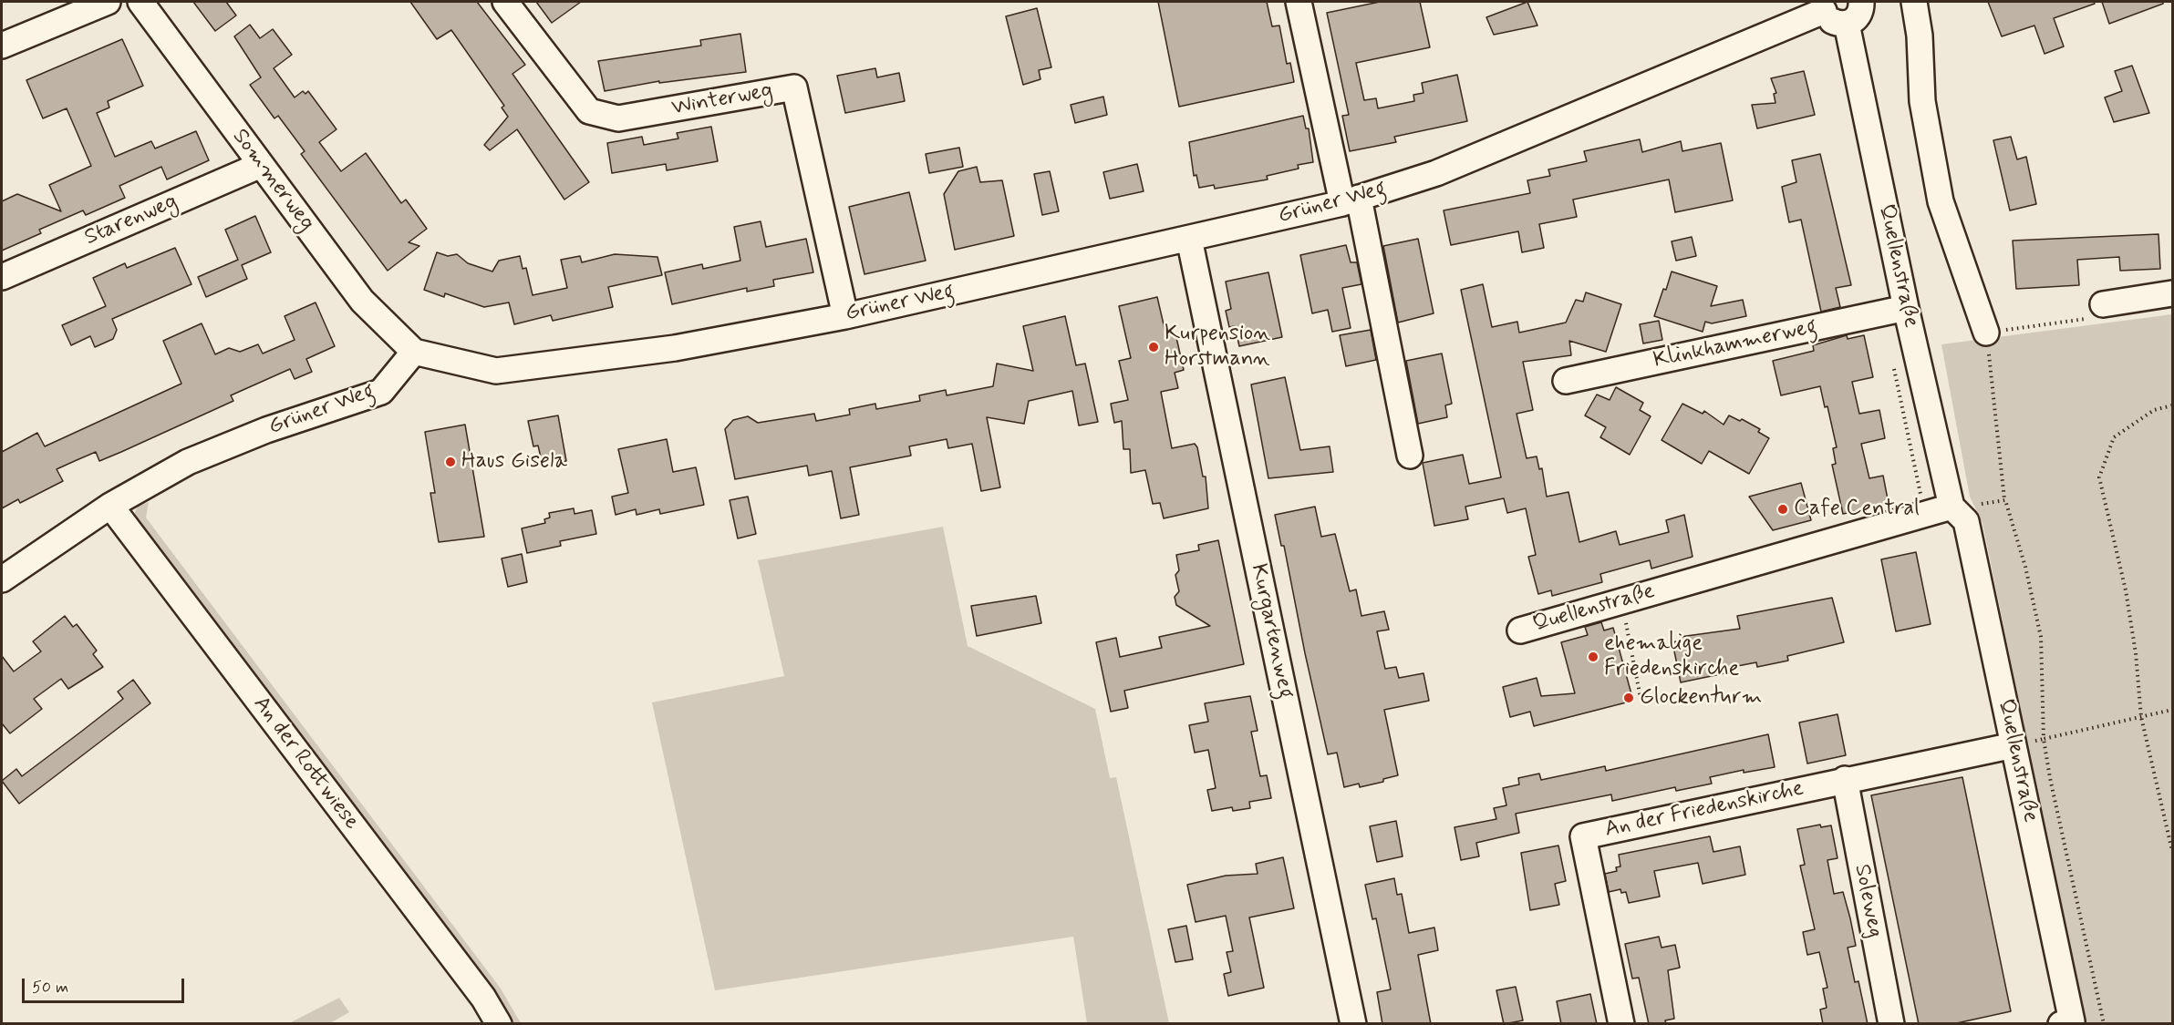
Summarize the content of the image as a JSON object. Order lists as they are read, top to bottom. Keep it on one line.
{"streets":{"street":["Winterweg","Sommerweg","Grüner Weg","Starenweg","Quellenstraße","Klinkhammerweg","Kurgartenweg","An der Rottwiese","An der Friedenskirche","Soleweg"]},"crossings":[["Winterweg","Grüner Weg"],["Sommerweg","Grüner Weg"],["Sommerweg","Starenweg"],["Grüner Weg","Kurgartenweg"],["Grüner Weg","An der Rottwiese"],["Quellenstraße","Klinkhammerweg"],["Quellenstraße","An der Friedenskirche"],["An der Friedenskirche","Soleweg"]],"places":["Kurpension Horstmann","Haus Gisela","Cafe Central","ehemalige Friedenskirche","Glockenturm"],"scale_bar":"50 m"}
